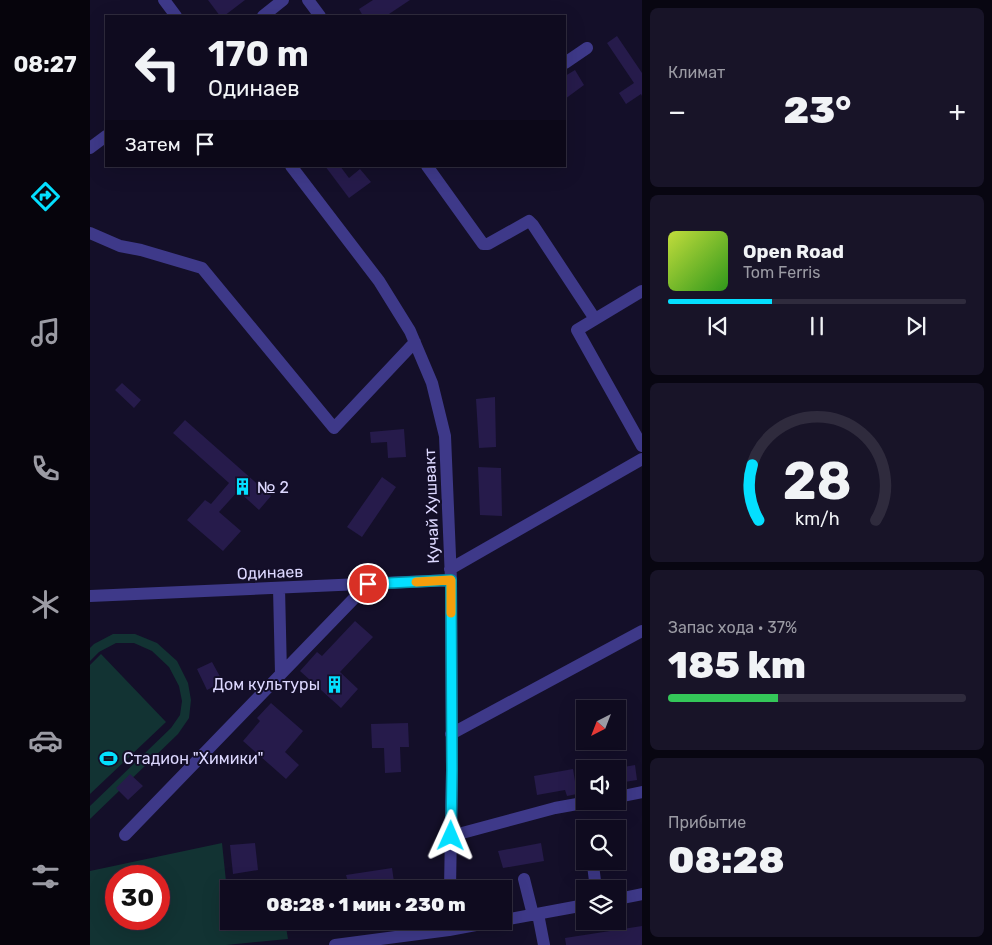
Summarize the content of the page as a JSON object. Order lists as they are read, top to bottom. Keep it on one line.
{"streets":{"street":["Кучай Хушвакт","Одинаев"]},"crossings":[["Кучай Хушвакт","Одинаев"]],"places":{"building":["№ 2","Дом культуры"],"sports":["Стадион \"Химики\""]},"north":"bottom left","page":{"tabs":"08:27","tile":["Климат",["Запас хода · 37%","185 km"],["Прибытие","08:28"]],"turn":["170 m","Одинаев"],"heat":["−","23°","+"],"then":"Затем","song":["Open Road","Tom Ferris"],"limit":"30","trip":"08:28 · 1 мин · 230 m","gauge":["28","km/h"]}}
